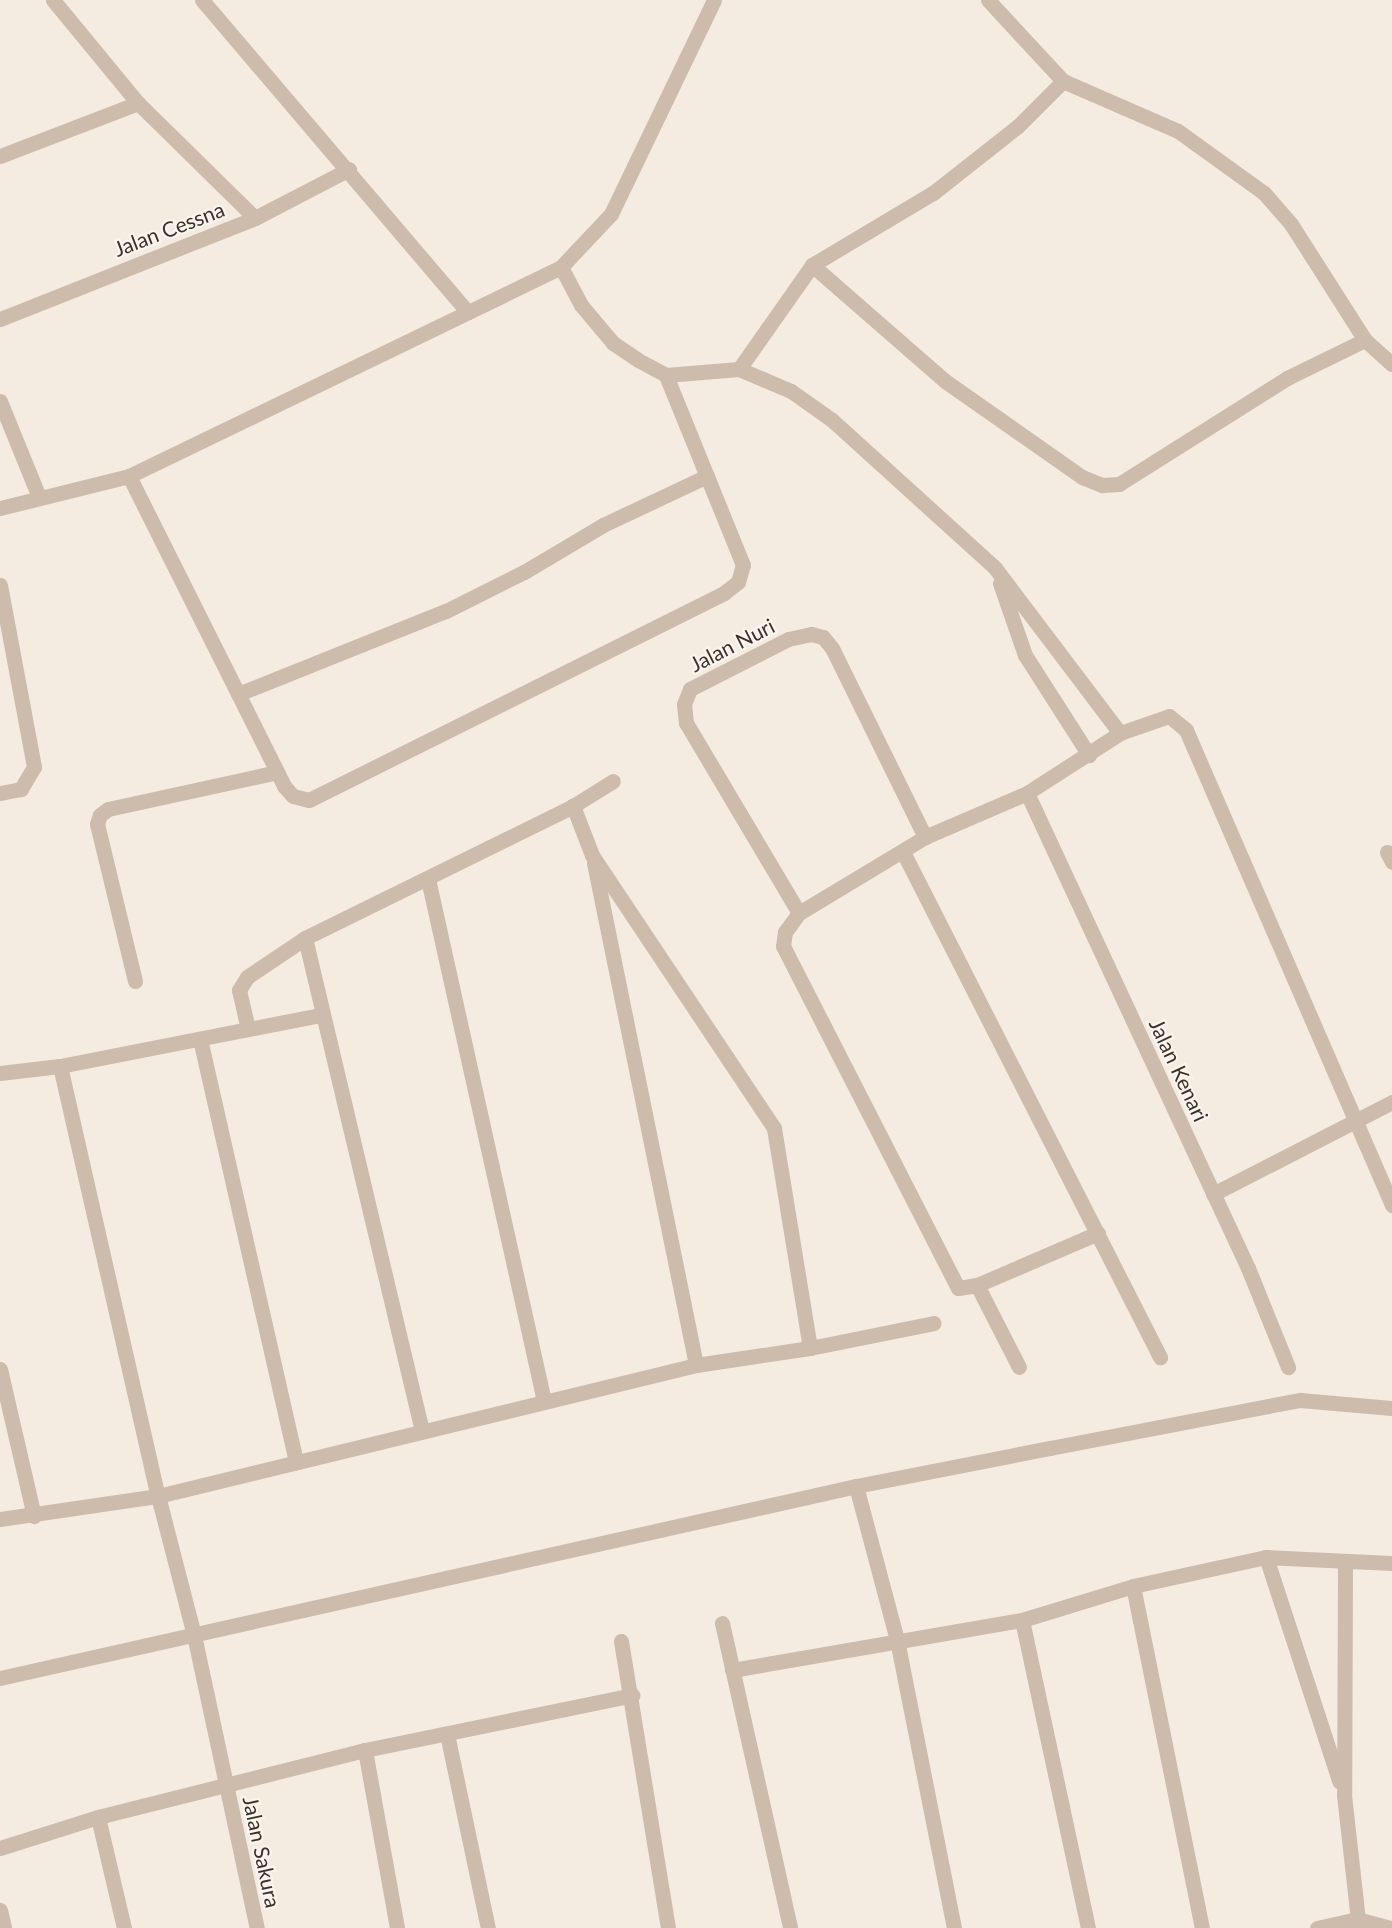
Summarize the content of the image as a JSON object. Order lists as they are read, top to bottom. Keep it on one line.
{"streets":{"street":["Jalan Cessna","Jalan Nuri","Jalan Kenari","Jalan Sakura"]}}
